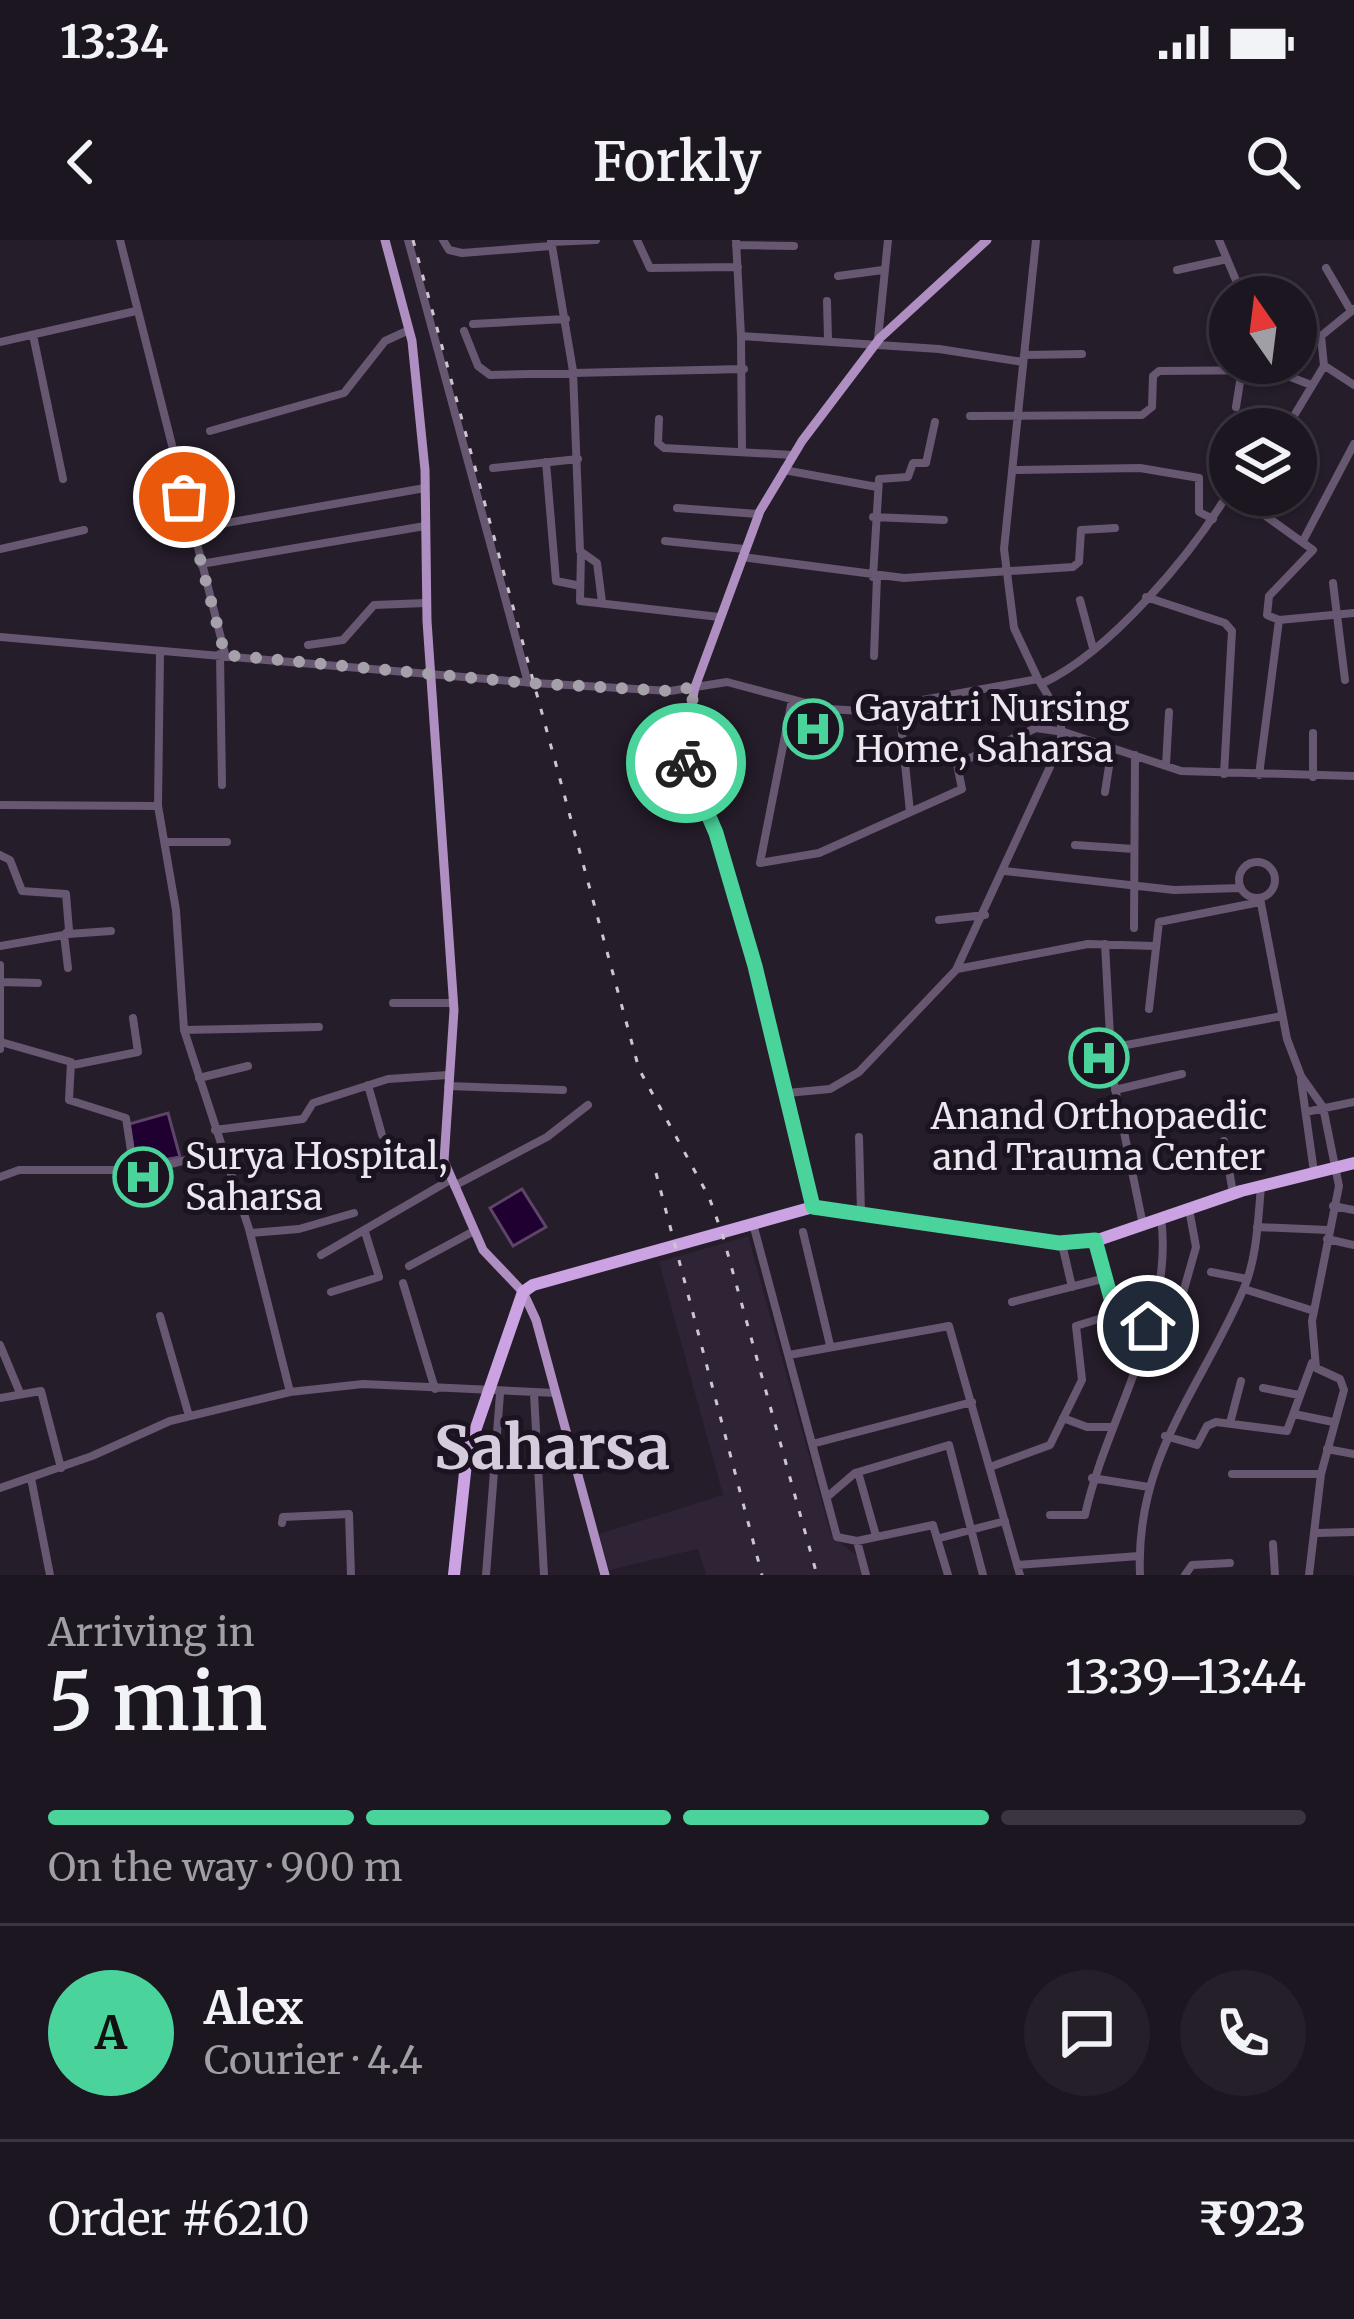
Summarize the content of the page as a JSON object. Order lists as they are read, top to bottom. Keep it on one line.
{"districts":["Saharsa"],"places":{"hospital":["Gayatri Nursing Home, Saharsa","Anand Orthopaedic and Trauma Center","Surya Hospital, Saharsa"]},"north":"top","page":{"status":"13:34","header":"Forkly","heading":["5 min","Arriving in","13:39–13:44"],"panel":["Alex","Courier · 4.4","Order #6210","₹923"],"bar":"On the way · 900 m","round":"A"}}
